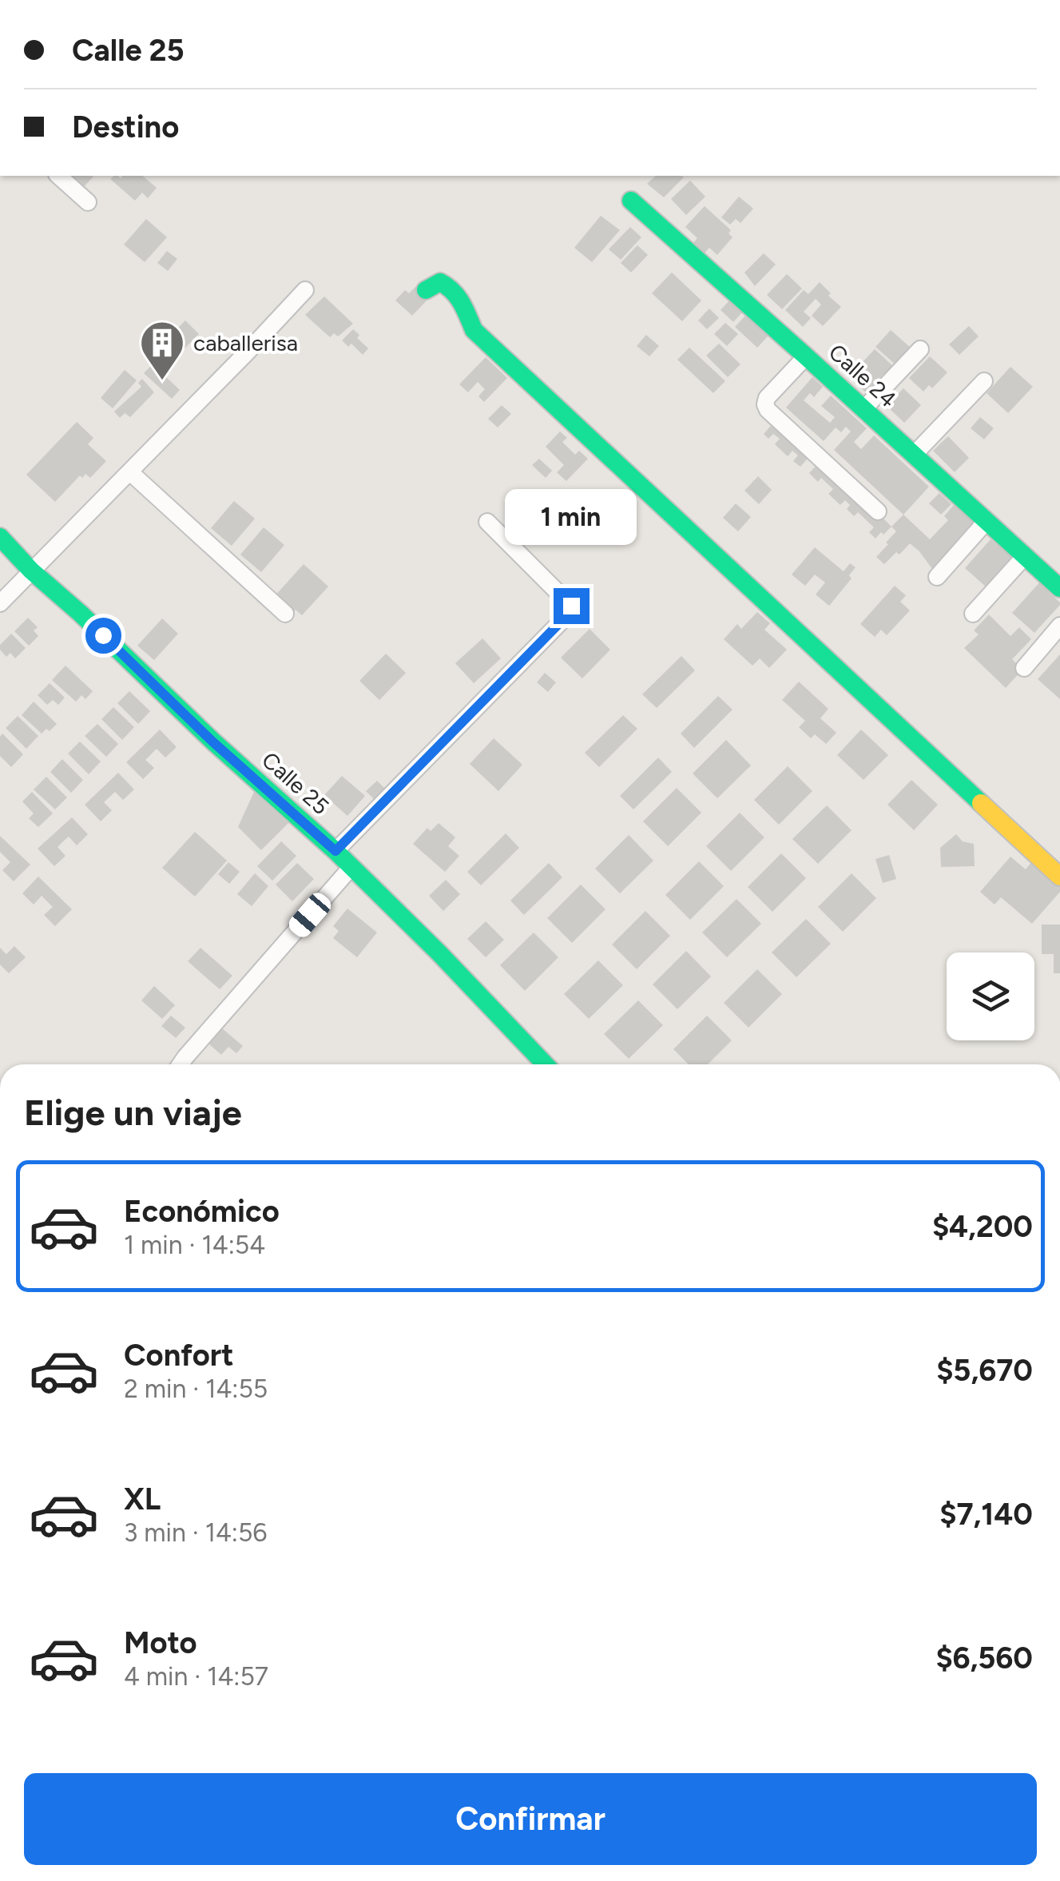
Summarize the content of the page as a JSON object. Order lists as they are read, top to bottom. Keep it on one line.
{"streets":{"street":["Calle 24","Calle 25"]},"places":{"building":["caballerisa"]},"page":{"banner":["Calle 25","Destino"],"bubble":"1 min","heading":"Elige un viaje","list":[{"name":"Económico","note":"1 min · 14:54","value":"$4,200"},{"name":"Confort","note":"2 min · 14:55","value":"$5,670"},{"name":"XL","note":"3 min · 14:56","value":"$7,140"},{"name":"Moto","note":"4 min · 14:57","value":"$6,560"}],"buttons":"Confirmar"}}
